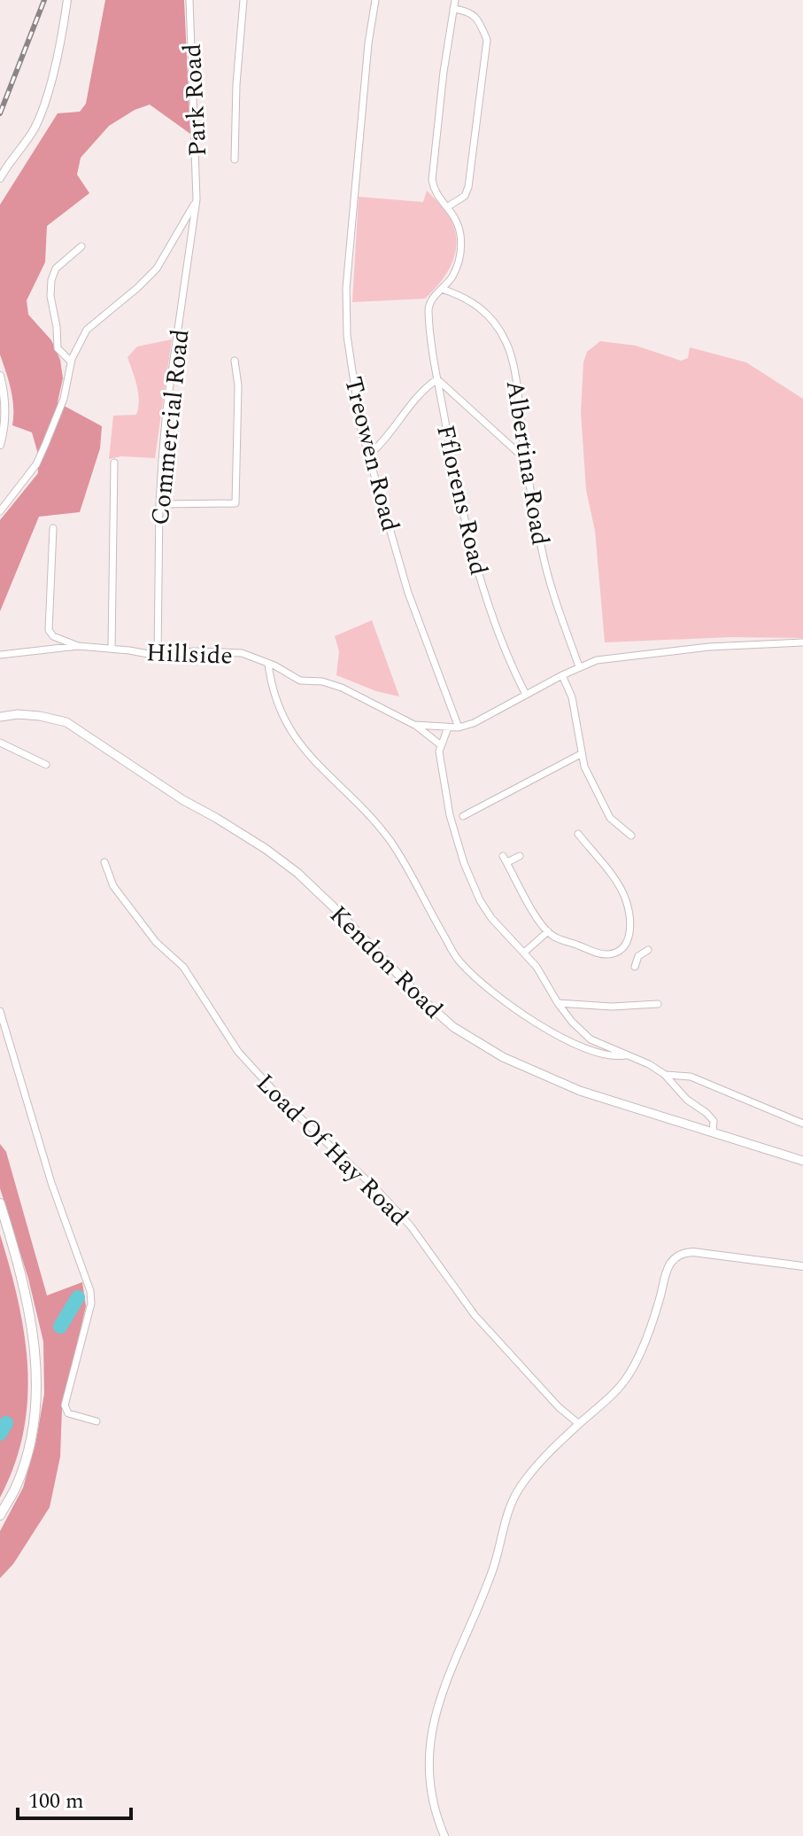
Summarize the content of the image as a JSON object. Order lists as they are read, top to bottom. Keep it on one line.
{"streets":{"main road":["Kendon Road"],"street":["Park Road","Commercial Road","Treowen Road","Albertina Road","Fflorens Road","Hillside","Load Of Hay Road"]},"crossings":[["Park Road","Commercial Road"],["Commercial Road","Hillside"],["Treowen Road","Hillside"],["Albertina Road","Fflorens Road"]],"scale_bar":"100 m"}
